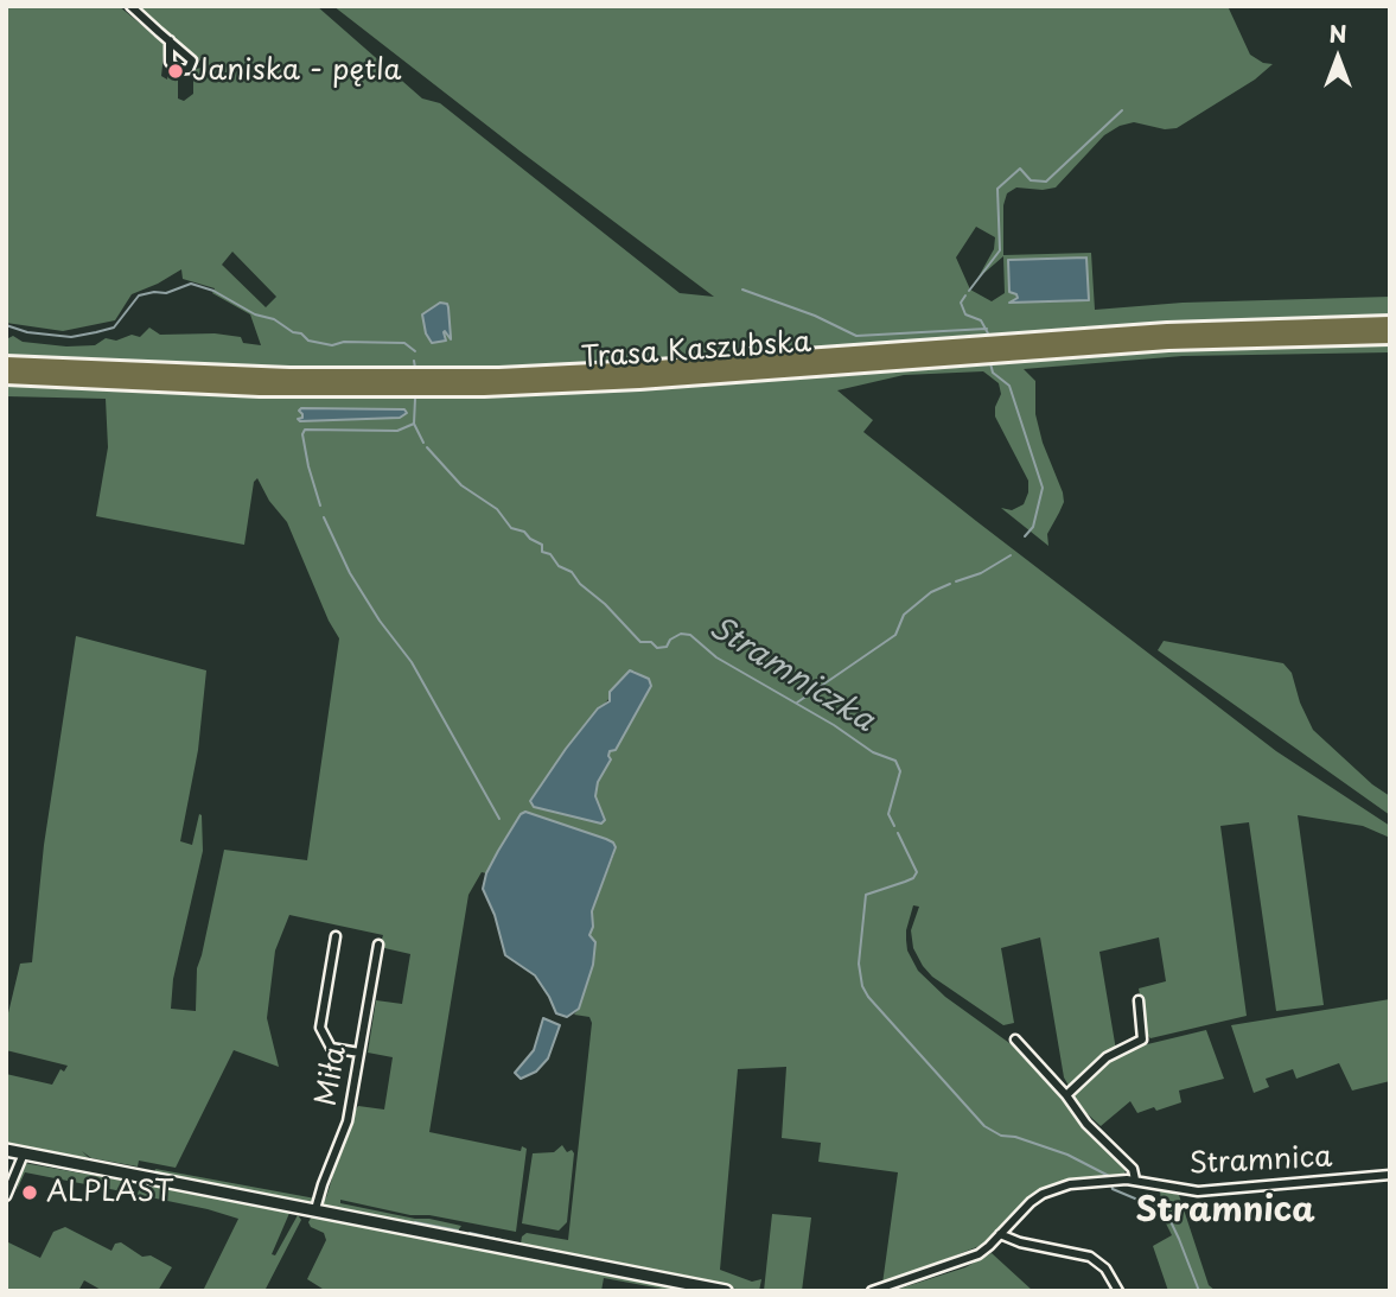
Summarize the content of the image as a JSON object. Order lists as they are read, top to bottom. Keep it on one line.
{"streets":{"highway":["Trasa Kaszubska"],"street":["Miła","Stramnica"]},"districts":["Stramnica"],"water":["Stramniczka"],"places":["Janiska - pętla","ALPLAST"],"north":"top"}
